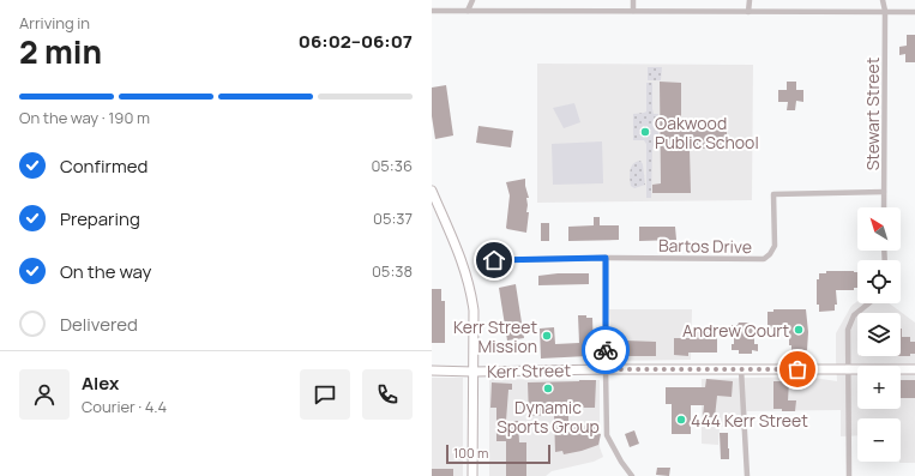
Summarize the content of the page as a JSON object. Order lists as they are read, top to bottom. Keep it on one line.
{"streets":{"main road":["Kerr Street"],"street":["Stewart Street","Bartos Drive"]},"crossings":[["Stewart Street","Bartos Drive"]],"places":["Oakwood Public School","Andrew Court","Kerr Street Mission","Dynamic Sports Group","444 Kerr Street"],"scale_bar":"100 m","north":"top left","page":{"heading":["2 min","Arriving in","06:02–06:07"],"panel":["Alex","Courier · 4.4"],"bar":"On the way · 190 m","list":[["Confirmed","05:36"],["Preparing","05:37"],["On the way","05:38"],"Delivered"],"map_buttons":["+","−"],"scale":"100 m"}}
